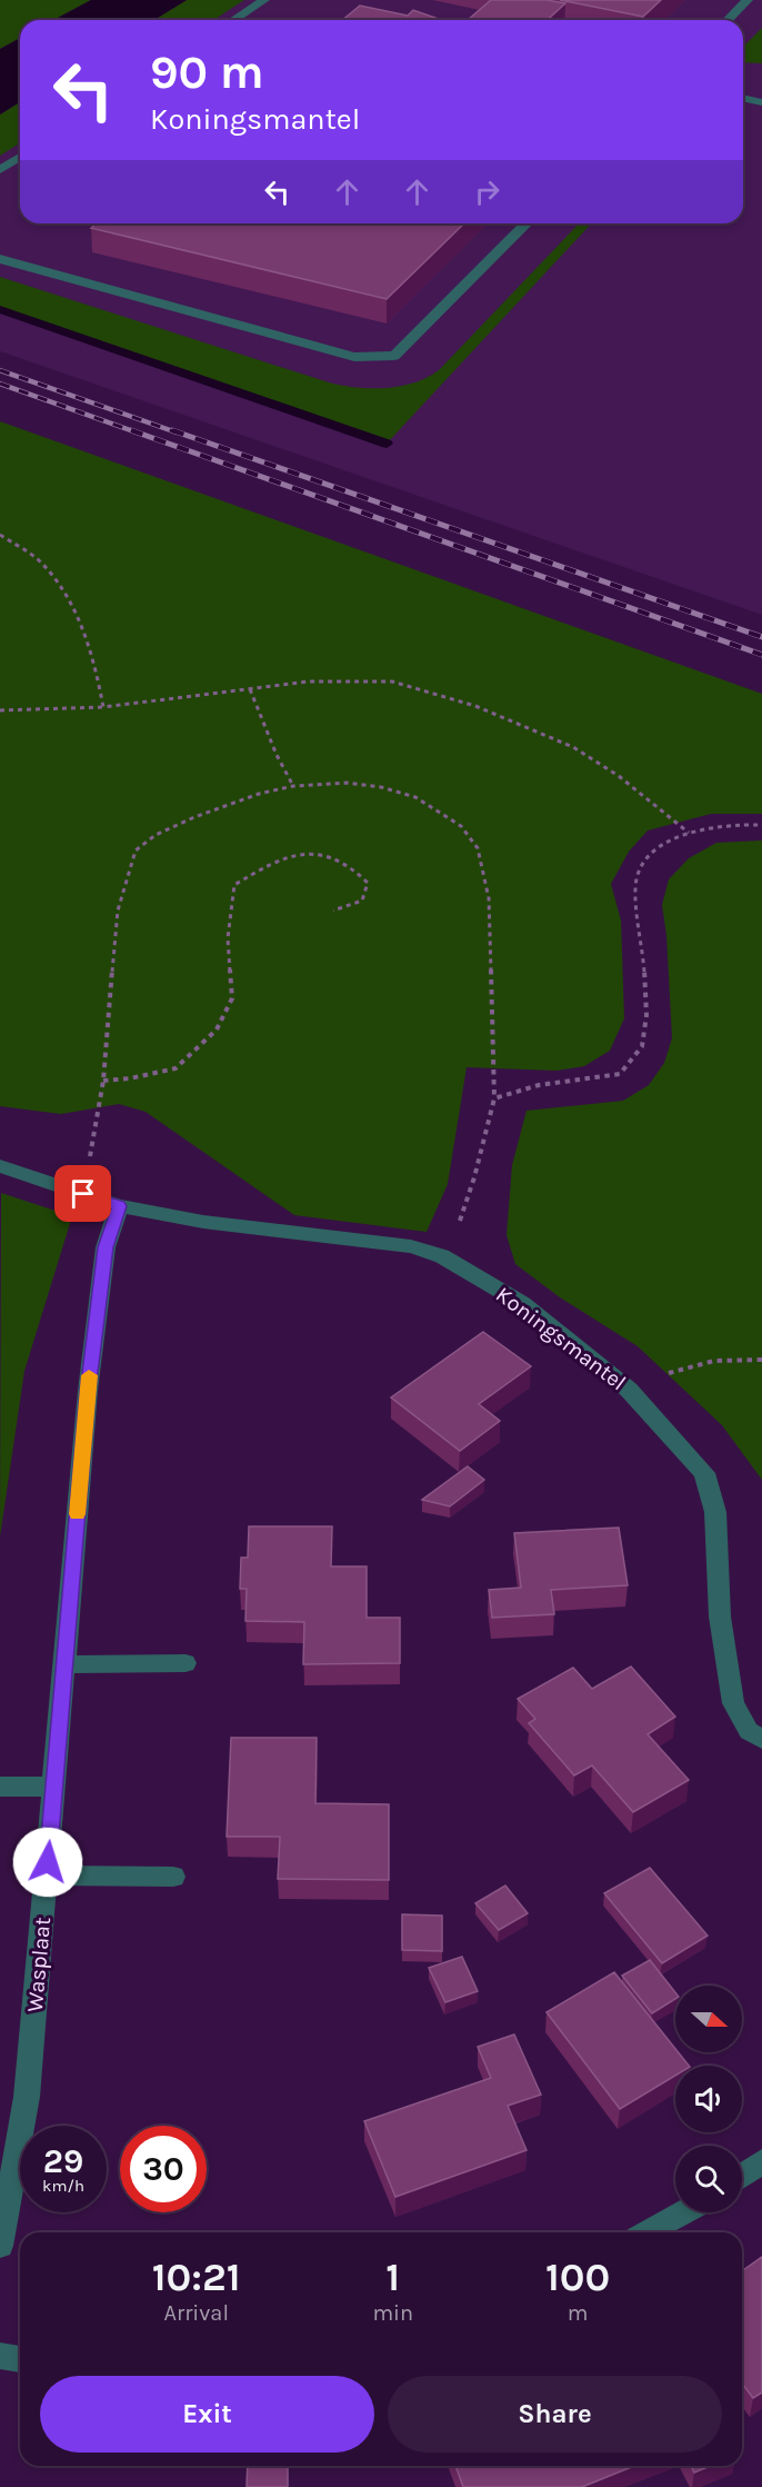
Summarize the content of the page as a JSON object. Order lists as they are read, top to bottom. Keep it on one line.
{"streets":{"street":["Koningsmantel","Wasplaat"]},"crossings":[["Koningsmantel","Wasplaat"]],"north":"right","page":{"turn":["90 m","Koningsmantel"],"speed":"29 km/h","limit":"30","eta":["10:21","Arrival","1","min","100","m"],"buttons":["Exit","Share"]}}
